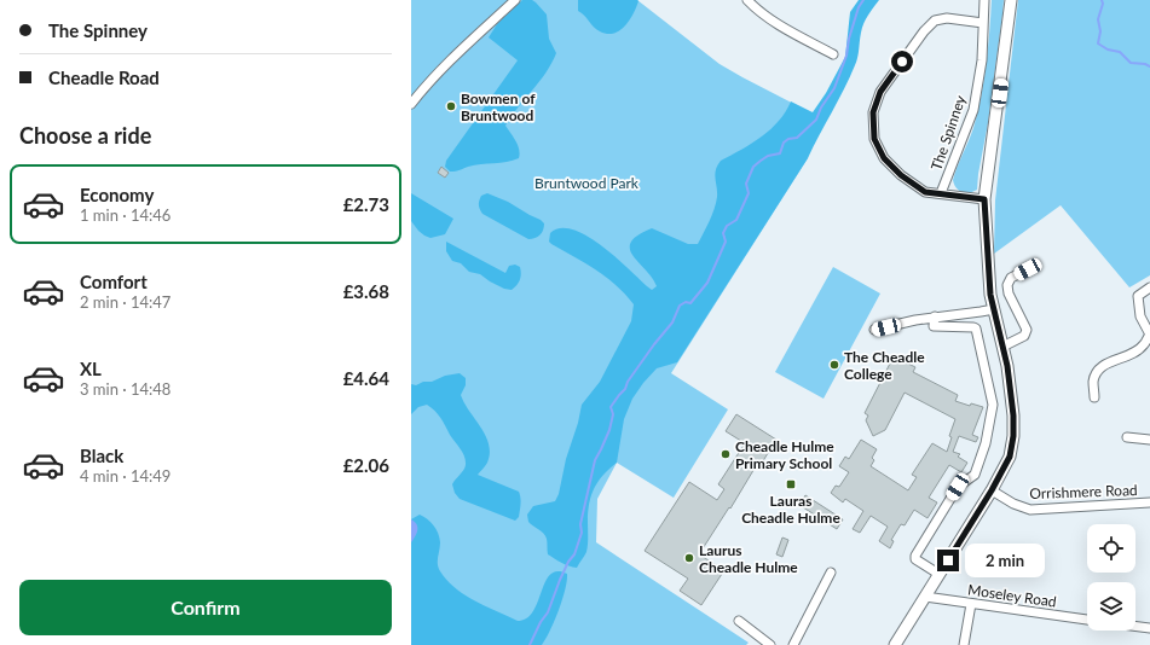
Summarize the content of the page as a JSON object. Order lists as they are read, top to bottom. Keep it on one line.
{"streets":{"street":["The Spinney","Orrishmere Road","Moseley Road"]},"parks":["Bruntwood Park"],"places":{"other":["Bowmen of Bruntwood","The Cheadle College","Cheadle Hulme Primary School","Laurus Cheadle Hulme"],"transit":["Lauras Cheadle Hulme"]},"page":{"banner":["The Spinney","Cheadle Road"],"heading":"Choose a ride","list":[{"name":"Economy","note":"1 min · 14:46","value":"£2.73"},{"name":"Comfort","note":"2 min · 14:47","value":"£3.68"},{"name":"XL","note":"3 min · 14:48","value":"£4.64"},{"name":"Black","note":"4 min · 14:49","value":"£2.06"}],"bubble":"2 min","buttons":"Confirm"}}
